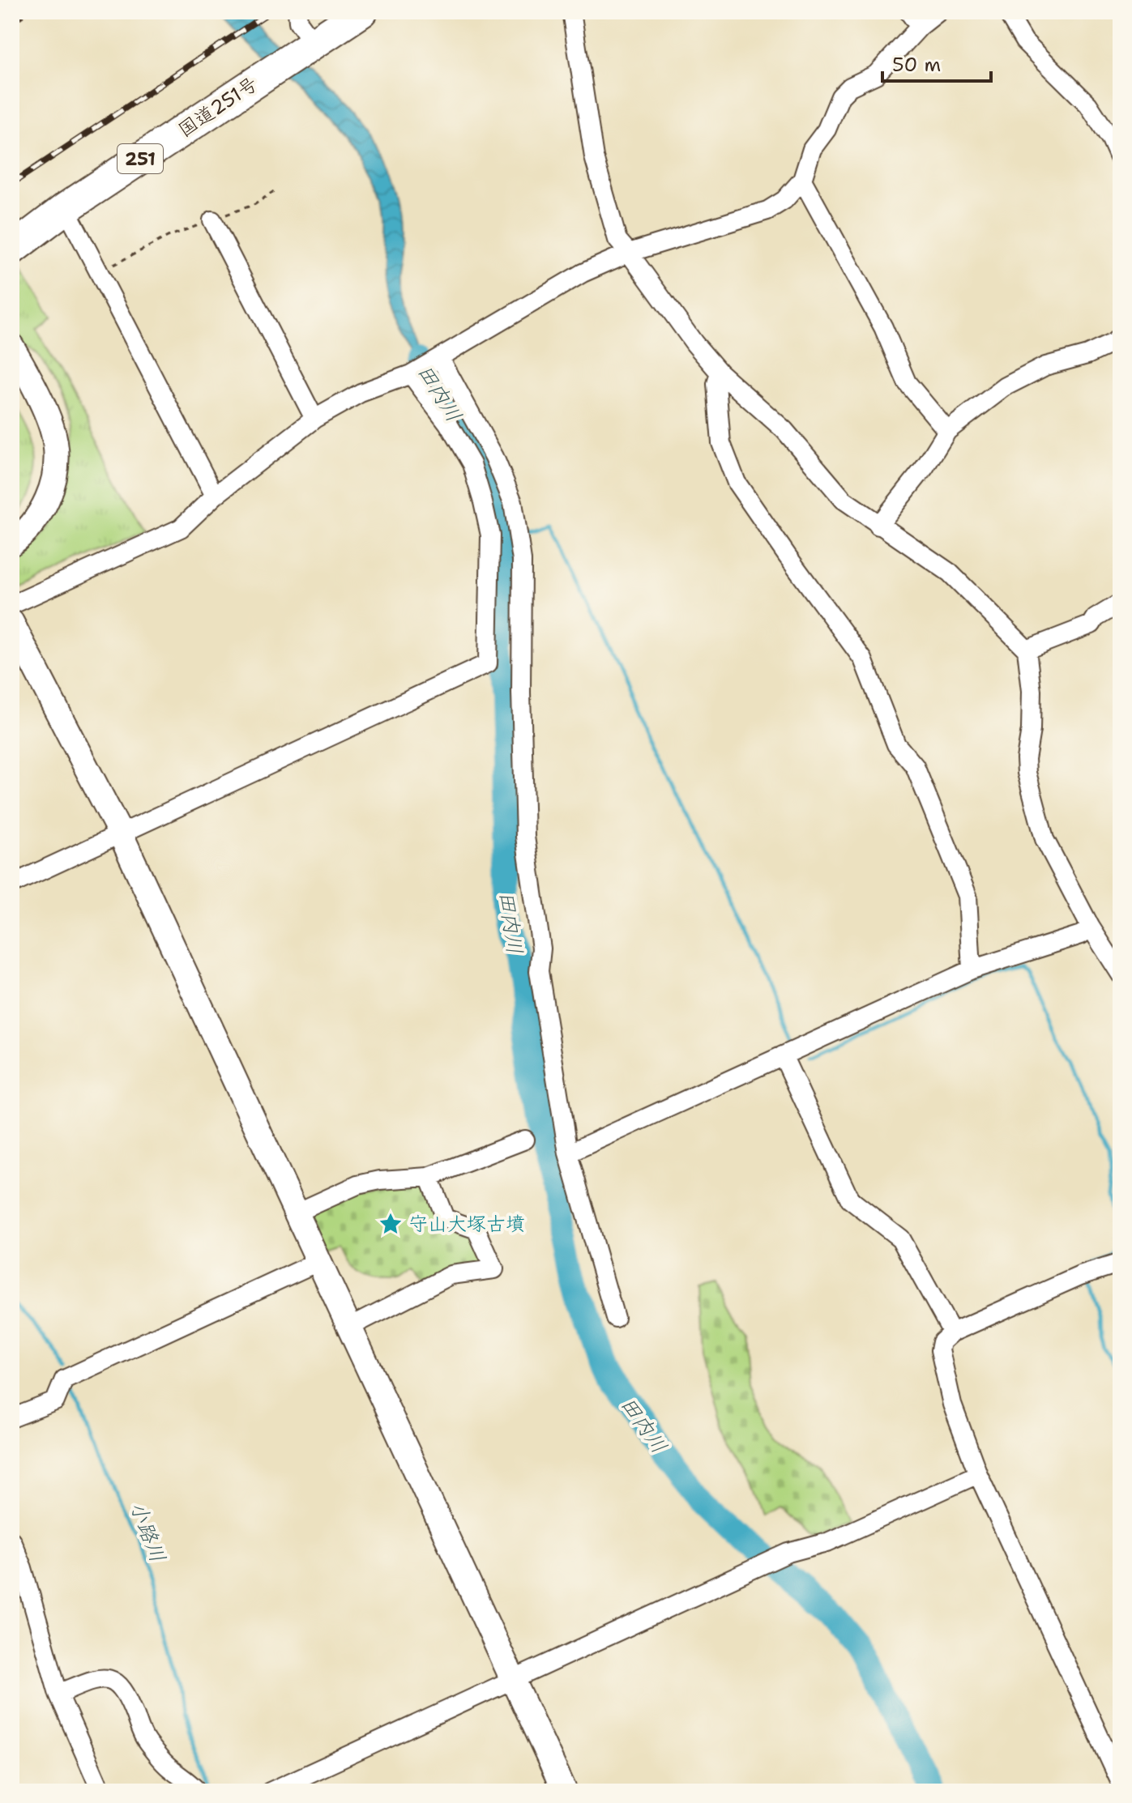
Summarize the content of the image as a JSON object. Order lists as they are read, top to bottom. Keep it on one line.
{"streets":{"highway":["国道251号","251"]},"water":["田内川","小路川"],"places":{"place":["守山大塚古墳"]},"scale_bar":"50 m"}
